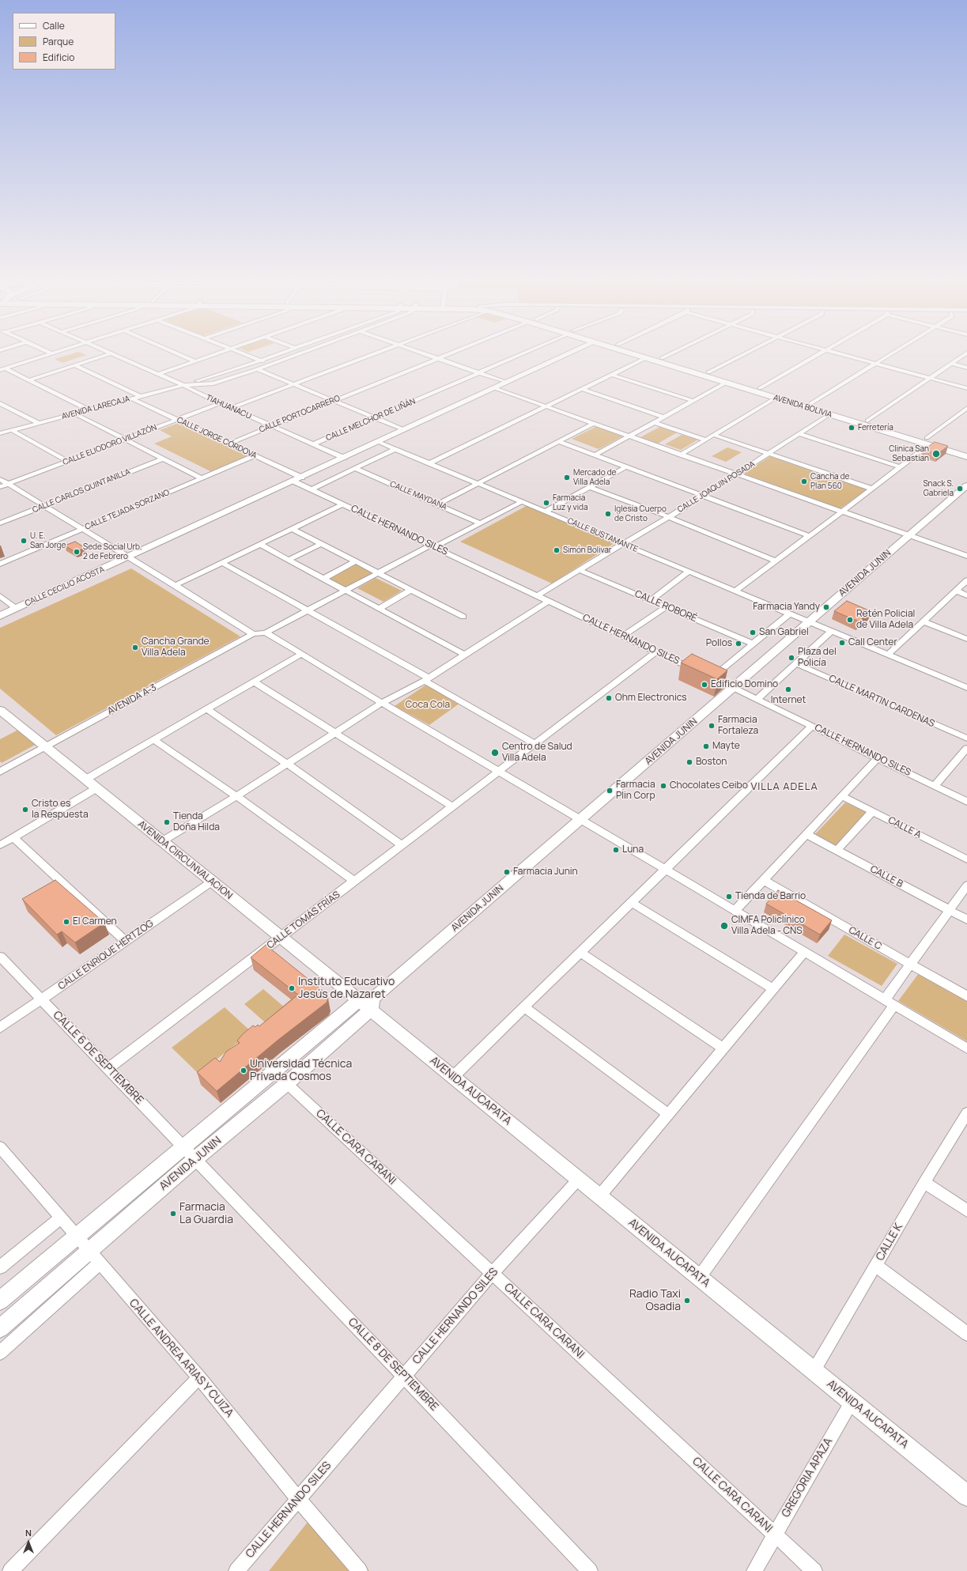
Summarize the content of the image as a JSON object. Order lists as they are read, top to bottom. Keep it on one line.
{"streets":{"main road":["AVENIDA BOLIVIA"],"street":["TIAHUANACU","AVENIDA LARECAJA","CALLE PORTOCARRERO","CALLE MELCHOR DE LIÑÁN","CALLE JORGE CÓRDOVA","CALLE ELIODORO VILLAZÓN","CALLE JOAQUIN POSADA","CALLE CARLOS QUINTANILLA","CALLE MAYDANA","CALLE TEJADA SORZANO","CALLE HERNANDO SILES","CALLE BUSTAMANTE","AVENIDA JUNIN","CALLE CECILIO ACOSTA","CALLE ROBORÉ","AVENIDA A-3","CALLE MARTIN CARDENAS","CALLE A","AVENIDA CIRCUNVALACION","CALLE B","CALLE TOMÁS FRÍAS","CALLE C","CALLE ENRIQUE HERTZOG","CALLE 6 DE SEPTIEMBRE","AVENIDA AUCAPATA","CALLE CARA CARANI","CALLE K","CALLE ANDREA ARIAS Y CUIZA","CALLE 8 DE SEPTIEMBRE","GREGORIA APAZA"]},"crossings":[["AVENIDA BOLIVIA","CALLE JOAQUIN POSADA"],["TIAHUANACU","AVENIDA LARECAJA"],["TIAHUANACU","CALLE PORTOCARRERO"],["TIAHUANACU","CALLE MELCHOR DE LIÑÁN"],["TIAHUANACU","CALLE ELIODORO VILLAZÓN"],["TIAHUANACU","CALLE CECILIO ACOSTA"],["AVENIDA LARECAJA","CALLE JORGE CÓRDOVA"],["CALLE PORTOCARRERO","CALLE JORGE CÓRDOVA"],["CALLE JORGE CÓRDOVA","CALLE ELIODORO VILLAZÓN"],["CALLE JORGE CÓRDOVA","CALLE TEJADA SORZANO"],["CALLE JORGE CÓRDOVA","CALLE CECILIO ACOSTA"],["CALLE JOAQUIN POSADA","CALLE HERNANDO SILES"],["CALLE JOAQUIN POSADA","CALLE BUSTAMANTE"],["CALLE JOAQUIN POSADA","CALLE ROBORÉ"],["CALLE HERNANDO SILES","AVENIDA JUNIN"],["CALLE HERNANDO SILES","CALLE CECILIO ACOSTA"],["CALLE HERNANDO SILES","CALLE ROBORÉ"],["CALLE HERNANDO SILES","CALLE TOMÁS FRÍAS"],["CALLE HERNANDO SILES","AVENIDA AUCAPATA"],["CALLE HERNANDO SILES","CALLE CARA CARANI"],["CALLE HERNANDO SILES","CALLE ANDREA ARIAS Y CUIZA"],["CALLE HERNANDO SILES","CALLE 8 DE SEPTIEMBRE"],["CALLE BUSTAMANTE","AVENIDA JUNIN"],["CALLE BUSTAMANTE","CALLE CECILIO ACOSTA"],["AVENIDA JUNIN","AVENIDA CIRCUNVALACION"],["AVENIDA JUNIN","CALLE 6 DE SEPTIEMBRE"],["AVENIDA JUNIN","AVENIDA AUCAPATA"],["AVENIDA JUNIN","CALLE CARA CARANI"],["AVENIDA JUNIN","CALLE ANDREA ARIAS Y CUIZA"],["AVENIDA JUNIN","CALLE 8 DE SEPTIEMBRE"],["AVENIDA A-3","AVENIDA CIRCUNVALACION"],["AVENIDA CIRCUNVALACION","CALLE TOMÁS FRÍAS"],["AVENIDA CIRCUNVALACION","CALLE ENRIQUE HERTZOG"],["AVENIDA CIRCUNVALACION","AVENIDA AUCAPATA"],["CALLE TOMÁS FRÍAS","CALLE 6 DE SEPTIEMBRE"],["CALLE ENRIQUE HERTZOG","CALLE 6 DE SEPTIEMBRE"],["CALLE 6 DE SEPTIEMBRE","CALLE 8 DE SEPTIEMBRE"],["AVENIDA AUCAPATA","CALLE K"],["AVENIDA AUCAPATA","GREGORIA APAZA"],["CALLE CARA CARANI","GREGORIA APAZA"]],"districts":["VILLA ADELA"],"parks":["Coca Cola"],"places":["Ferretería","Clinica San Sebastian","Mercado de Villa Adela","Cancha de Plan 560","Snack S. Gabriela","Farmacia Luz y vida","Iglesia Cuerpo de Cristo","U. E. San Jorge","Simón Bolivar","Sede Social Urb. 2 de Febrero","Farmacia Yandy","Retén Policial de Villa Adela","San Gabriel","Call Center","Pollos","Cancha Grande Villa Adela","Plaza del Policía","Edificio Domino","Internet","Ohm Electronics","Farmacia Fortaleza","Mayte","Centro de Salud Villa Adela","Boston","Chocolates Ceibo","Farmacia Plin Corp","Cristo es la Respuesta","Tienda Doña Hilda","Luna","Farmacia Junin","Tienda de Barrio","El Carmen","CIMFA Policlínico Villa Adela - CNS","Instituto Educativo Jesús de Nazaret","Universidad Técnica Privada Cosmos","Farmacia La Guardia","Radio Taxi Osadia"],"legend":["Calle","Parque","Edificio"],"north":"top"}
